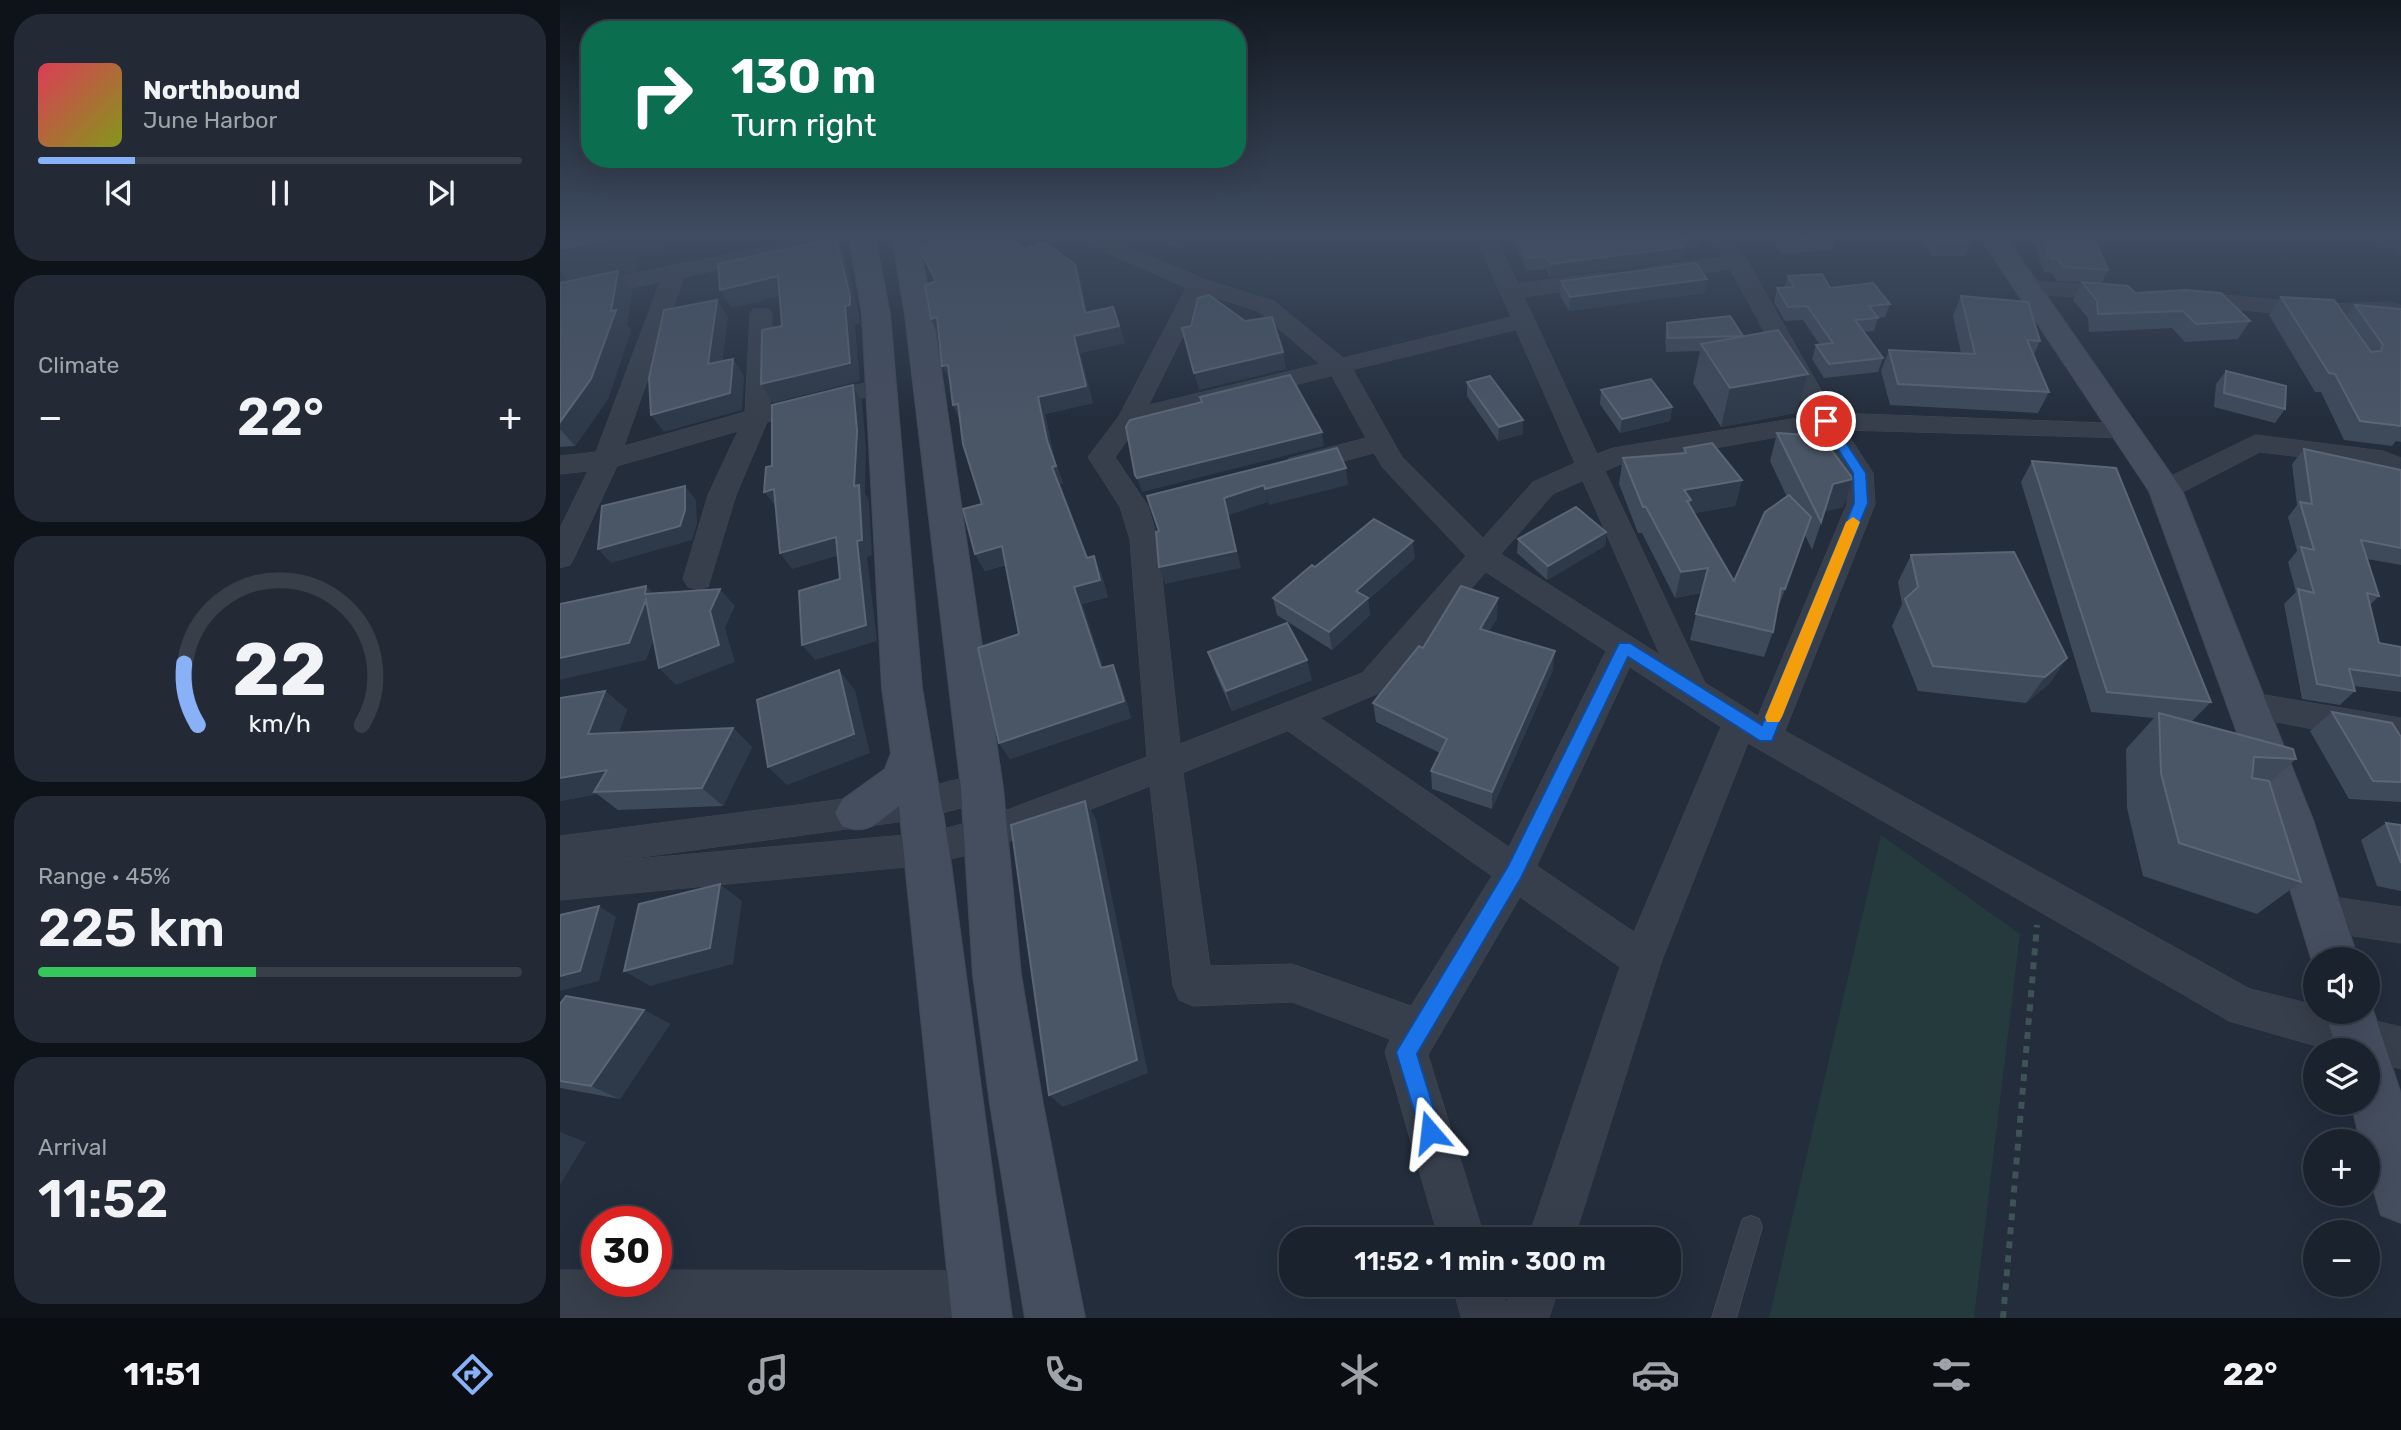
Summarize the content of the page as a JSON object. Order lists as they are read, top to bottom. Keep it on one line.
{"page":{"turn":["130 m","Turn right"],"song":["Northbound","June Harbor"],"tile":["Climate",["Range · 45%","225 km"],["Arrival","11:52"]],"heat":["−","22°","+"],"map_buttons":["+","−"],"limit":"30","trip":"11:52 · 1 min · 300 m","tabs":["11:51","22°"],"gauge":["22","km/h"]}}
